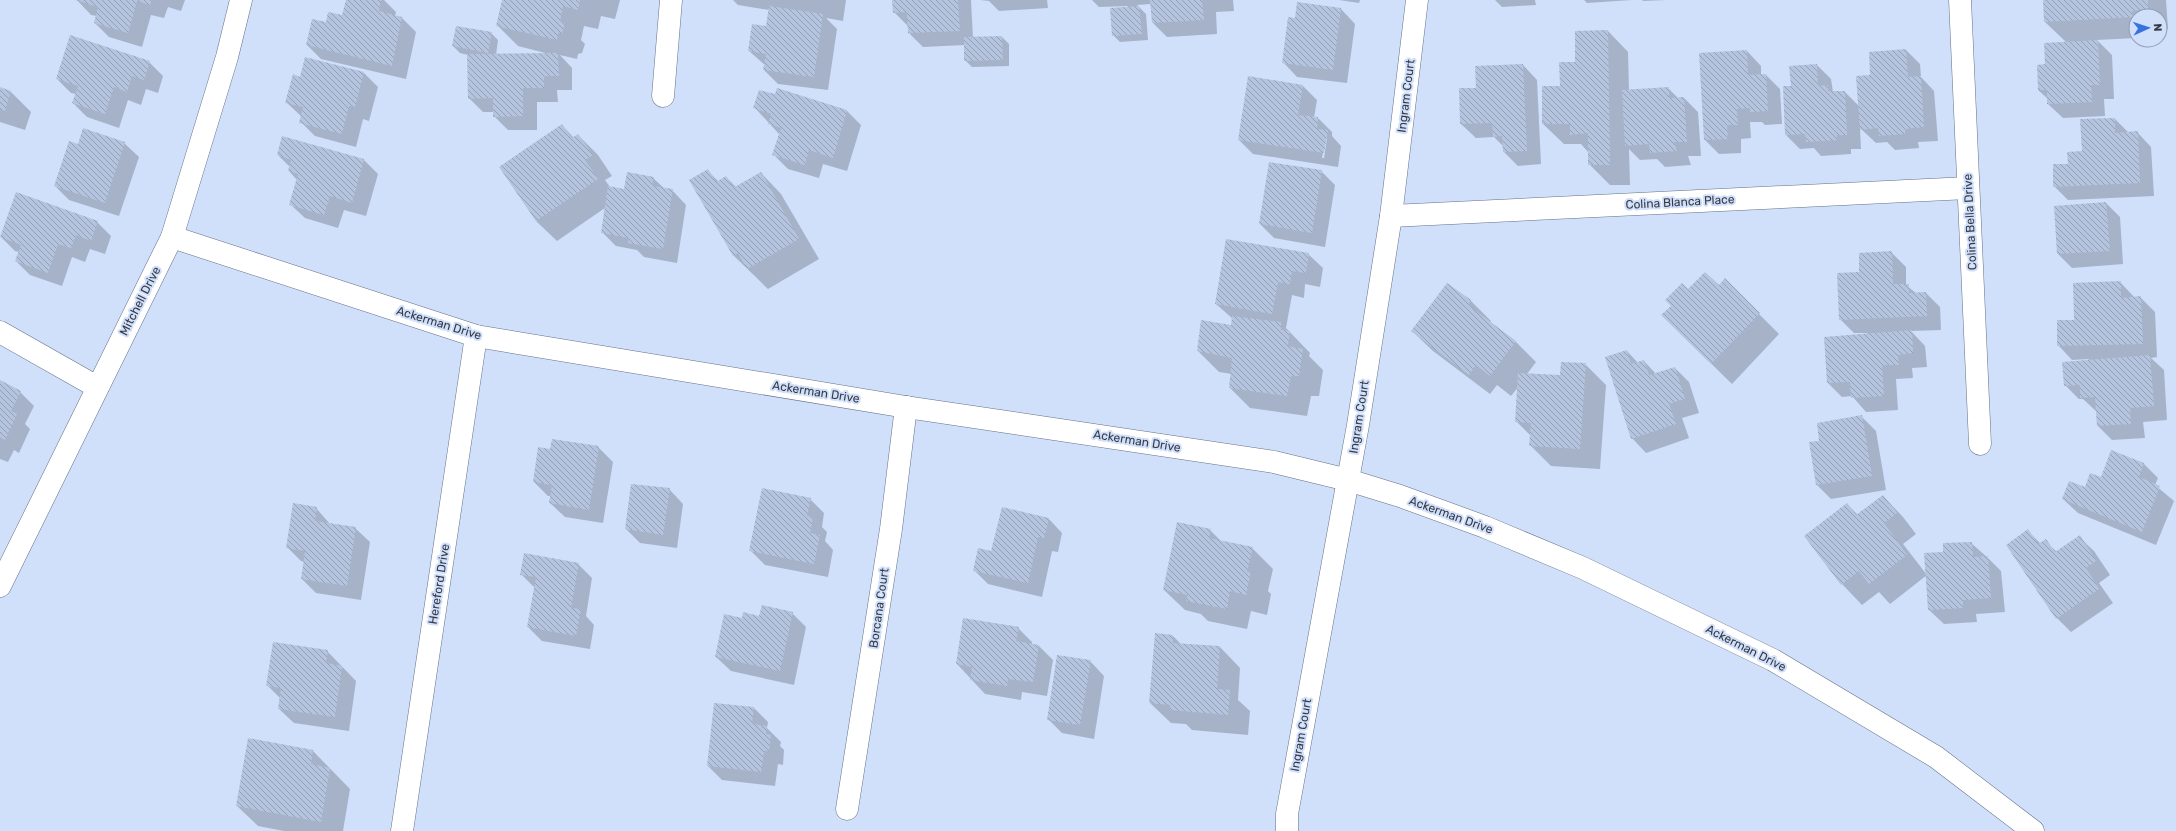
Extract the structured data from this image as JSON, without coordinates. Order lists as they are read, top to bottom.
{
  "streets": {
    "street": [
      "Ingram Court",
      "Colina Blanca Place",
      "Colina Bella Drive",
      "Mitchell Drive",
      "Ackerman Drive",
      "Hereford Drive",
      "Borcana Court"
    ]
  },
  "crossings": [
    ["Ingram Court", "Colina Blanca Place"],
    ["Ingram Court", "Ackerman Drive"],
    ["Colina Blanca Place", "Colina Bella Drive"],
    ["Mitchell Drive", "Ackerman Drive"],
    ["Ackerman Drive", "Hereford Drive"],
    ["Ackerman Drive", "Borcana Court"]
  ],
  "north": "right"
}
